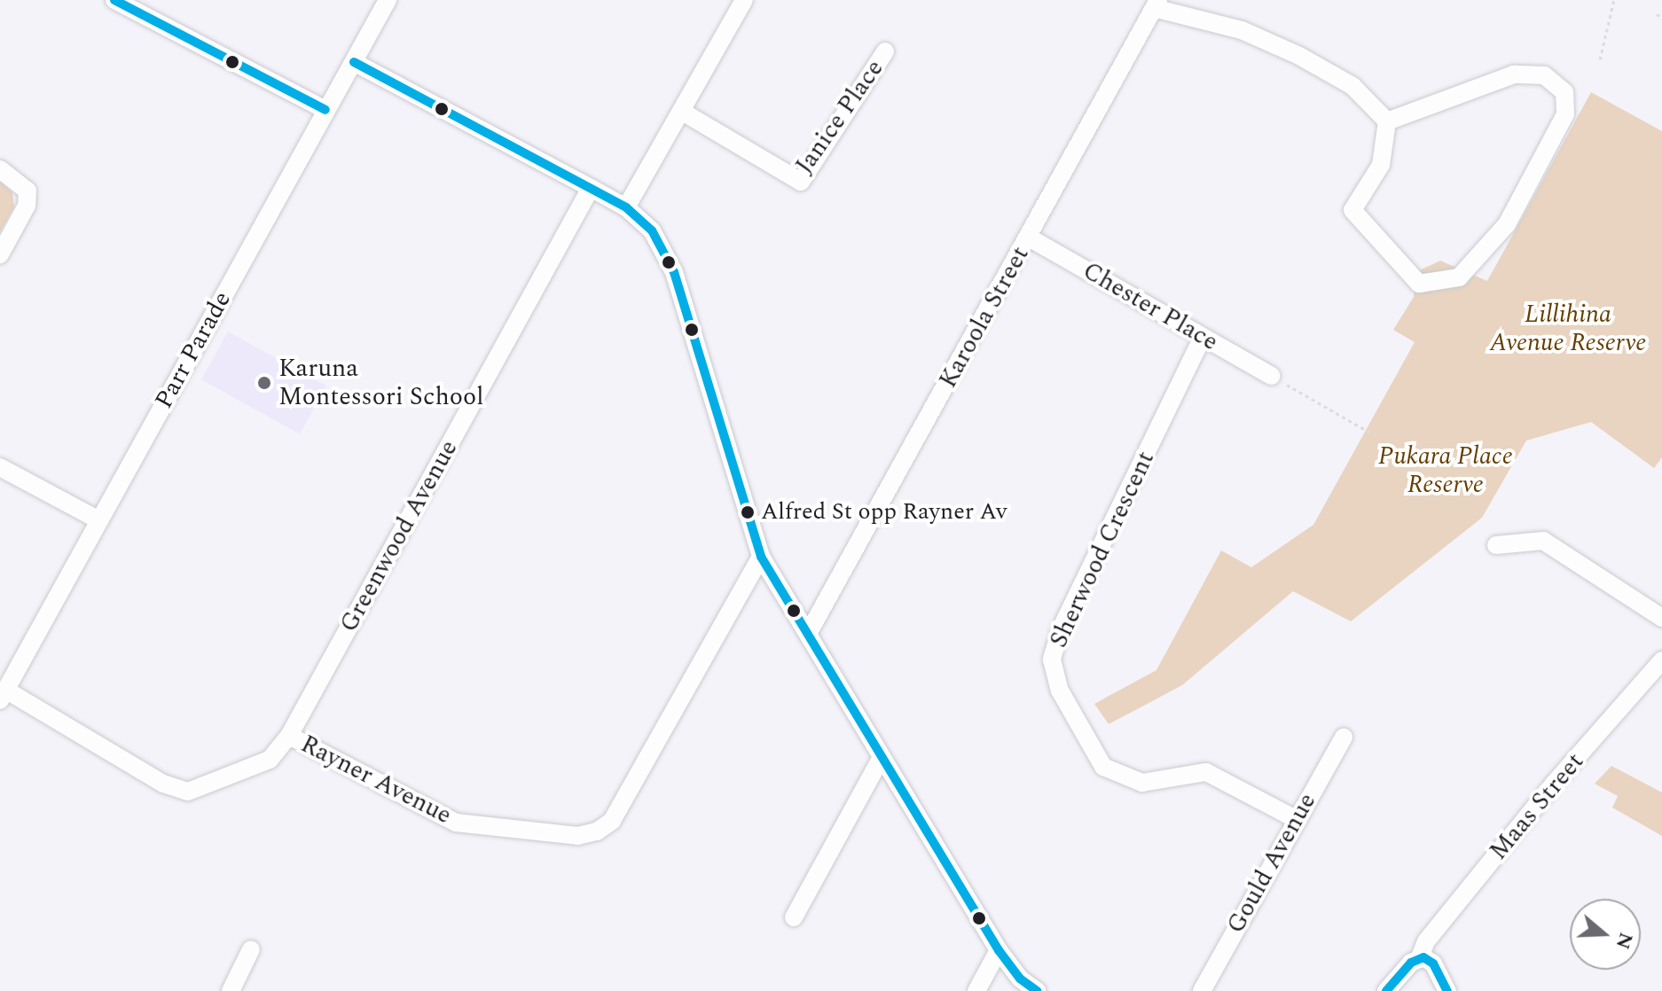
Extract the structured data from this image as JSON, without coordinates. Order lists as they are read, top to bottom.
{
  "streets": {
    "street": [
      "Janice Place",
      "Chester Place",
      "Karoola Street",
      "Parr Parade",
      "Greenwood Avenue",
      "Sherwood Crescent",
      "Rayner Avenue",
      "Maas Street",
      "Gould Avenue"
    ]
  },
  "crossings": [
    ["Chester Place", "Karoola Street"],
    ["Chester Place", "Sherwood Crescent"],
    ["Parr Parade", "Rayner Avenue"],
    ["Greenwood Avenue", "Rayner Avenue"],
    ["Sherwood Crescent", "Gould Avenue"]
  ],
  "parks": ["Lillihina Avenue Reserve", "Pukara Place Reserve"],
  "places": ["Karuna Montessori School", "Alfred St opp Rayner Av"],
  "north": "right"
}
